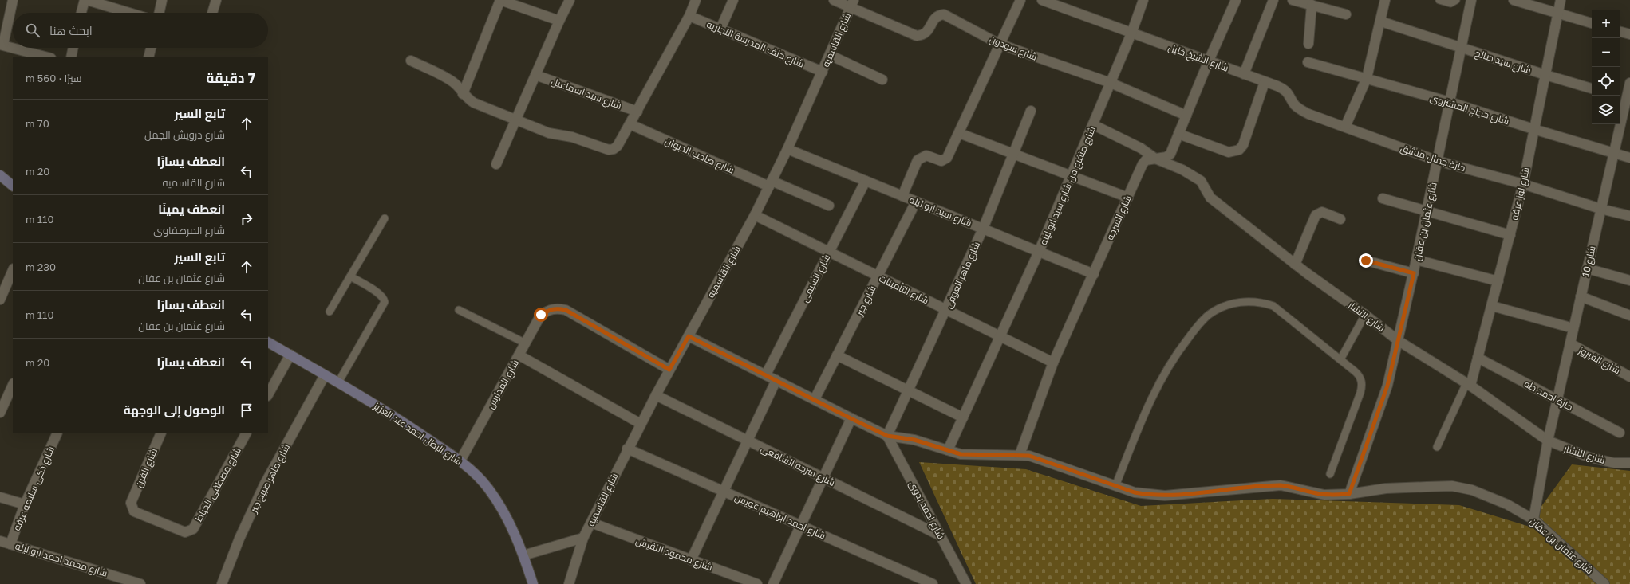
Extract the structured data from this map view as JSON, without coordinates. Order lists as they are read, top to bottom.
{
  "streets": {
    "main road": ["شارع البطل احمد عبد العزيز"],
    "street": [
      "شارع القاسميه",
      "شارع خلف المدرسة التجاريه",
      "شارع سودون",
      "شارع الشيخ خليل",
      "شارع سيد صالح",
      "شارع سيد اسماعيل",
      "شارع حجاج المشتروى",
      "شارع صاحب الديوان",
      "حارة جمال ملشق",
      "شارع متفرع من شارع سيد ابو ليله",
      "شارع لوز عرفه",
      "شارع سيد ابو ليله",
      "شارع السرجه",
      "شارع عثمان بن عفان",
      "شارع 10",
      "شارع ماهر العوفى",
      "شارع الشيمى",
      "شارع التأمينات",
      "شارع جبر",
      "شارع النشار",
      "شارع الفيروز",
      "شارع المدارس",
      "حارة احمد طه",
      "شارع سرجه الشافعى",
      "شارع الفرن",
      "شارع ماهر صبيح جبر",
      "شارع مصطفى الخياط",
      "شارع ذكى سلامه عرفه",
      "شارع احمد بدوى",
      "شارع احمد ابراهيم عويس",
      "شارع محمود النقيش",
      "شارع محمد احمد ابو ليله"
    ]
  },
  "crossings": [
    ["شارع القاسميه", "شارع خلف المدرسة التجاريه"],
    ["شارع القاسميه", "شارع سودون"],
    ["شارع القاسميه", "شارع صاحب الديوان"],
    ["شارع القاسميه", "شارع سيد ابو ليله"],
    ["شارع القاسميه", "شارع عثمان بن عفان"],
    ["شارع القاسميه", "شارع التأمينات"],
    ["شارع القاسميه", "شارع المدارس"],
    ["شارع القاسميه", "شارع البطل احمد عبد العزيز"],
    ["شارع القاسميه", "شارع سرجه الشافعى"],
    ["شارع القاسميه", "شارع احمد ابراهيم عويس"],
    ["شارع القاسميه", "شارع محمود النقيش"],
    ["شارع سودون", "شارع متفرع من شارع سيد ابو ليله"],
    ["شارع سودون", "شارع السرجه"],
    ["شارع الشيخ خليل", "حارة جمال ملشق"],
    ["شارع الشيخ خليل", "شارع متفرع من شارع سيد ابو ليله"],
    ["شارع الشيخ خليل", "شارع السرجه"],
    ["شارع سيد صالح", "شارع لوز عرفه"],
    ["شارع سيد صالح", "شارع عثمان بن عفان"],
    ["شارع حجاج المشتروى", "شارع لوز عرفه"],
    ["شارع حجاج المشتروى", "شارع عثمان بن عفان"],
    ["شارع حجاج المشتروى", "شارع 10"],
    ["حارة جمال ملشق", "شارع لوز عرفه"],
    ["حارة جمال ملشق", "شارع عثمان بن عفان"],
    ["حارة جمال ملشق", "شارع 10"],
    ["شارع متفرع من شارع سيد ابو ليله", "شارع سيد ابو ليله"],
    ["شارع متفرع من شارع سيد ابو ليله", "شارع عثمان بن عفان"],
    ["شارع متفرع من شارع سيد ابو ليله", "شارع التأمينات"],
    ["شارع متفرع من شارع سيد ابو ليله", "شارع النشار"],
    ["شارع لوز عرفه", "شارع النشار"],
    ["شارع لوز عرفه", "حارة احمد طه"],
    ["شارع سيد ابو ليله", "شارع السرجه"],
    ["شارع سيد ابو ليله", "شارع ماهر العوفى"],
    ["شارع سيد ابو ليله", "شارع الشيمى"],
    ["شارع سيد ابو ليله", "شارع جبر"],
    ["شارع السرجه", "شارع عثمان بن عفان"],
    ["شارع السرجه", "شارع التأمينات"],
    ["شارع السرجه", "شارع النشار"],
    ["شارع عثمان بن عفان", "شارع 10"],
    ["شارع عثمان بن عفان", "شارع ماهر العوفى"],
    ["شارع عثمان بن عفان", "شارع الشيمى"],
    ["شارع عثمان بن عفان", "شارع جبر"],
    ["شارع عثمان بن عفان", "شارع النشار"],
    ["شارع عثمان بن عفان", "شارع احمد بدوى"],
    ["شارع 10", "شارع النشار"],
    ["شارع 10", "شارع الفيروز"],
    ["شارع 10", "حارة احمد طه"],
    ["شارع ماهر العوفى", "شارع التأمينات"],
    ["شارع ماهر العوفى", "شارع احمد بدوى"],
    ["شارع الشيمى", "شارع التأمينات"],
    ["شارع التأمينات", "شارع جبر"],
    ["شارع المدارس", "شارع البطل احمد عبد العزيز"],
    ["شارع البطل احمد عبد العزيز", "شارع ماهر صبيح جبر"],
    ["شارع سرجه الشافعى", "شارع احمد بدوى"],
    ["شارع الفرن", "شارع مصطفى الخياط"],
    ["شارع ذكى سلامه عرفه", "شارع محمد احمد ابو ليله"]
  ],
  "page": {
    "map_buttons": ["+", "−"],
    "search": "ابحث هنا",
    "heading": ["7 دقيقة", "سيرًا · 560 m"],
    "list": [
      ["تابع السير", "شارع درويش الجمل", "70 m"],
      ["انعطف يسارًا", "شارع القاسميه", "20 m"],
      ["انعطف يمينًا", "شارع المرصفاوى", "110 m"],
      ["تابع السير", "شارع عثمان بن عفان", "230 m"],
      ["انعطف يسارًا", "شارع عثمان بن عفان", "110 m"],
      ["انعطف يسارًا", "20 m"],
      "الوصول إلى الوجهة"
    ]
  }
}
